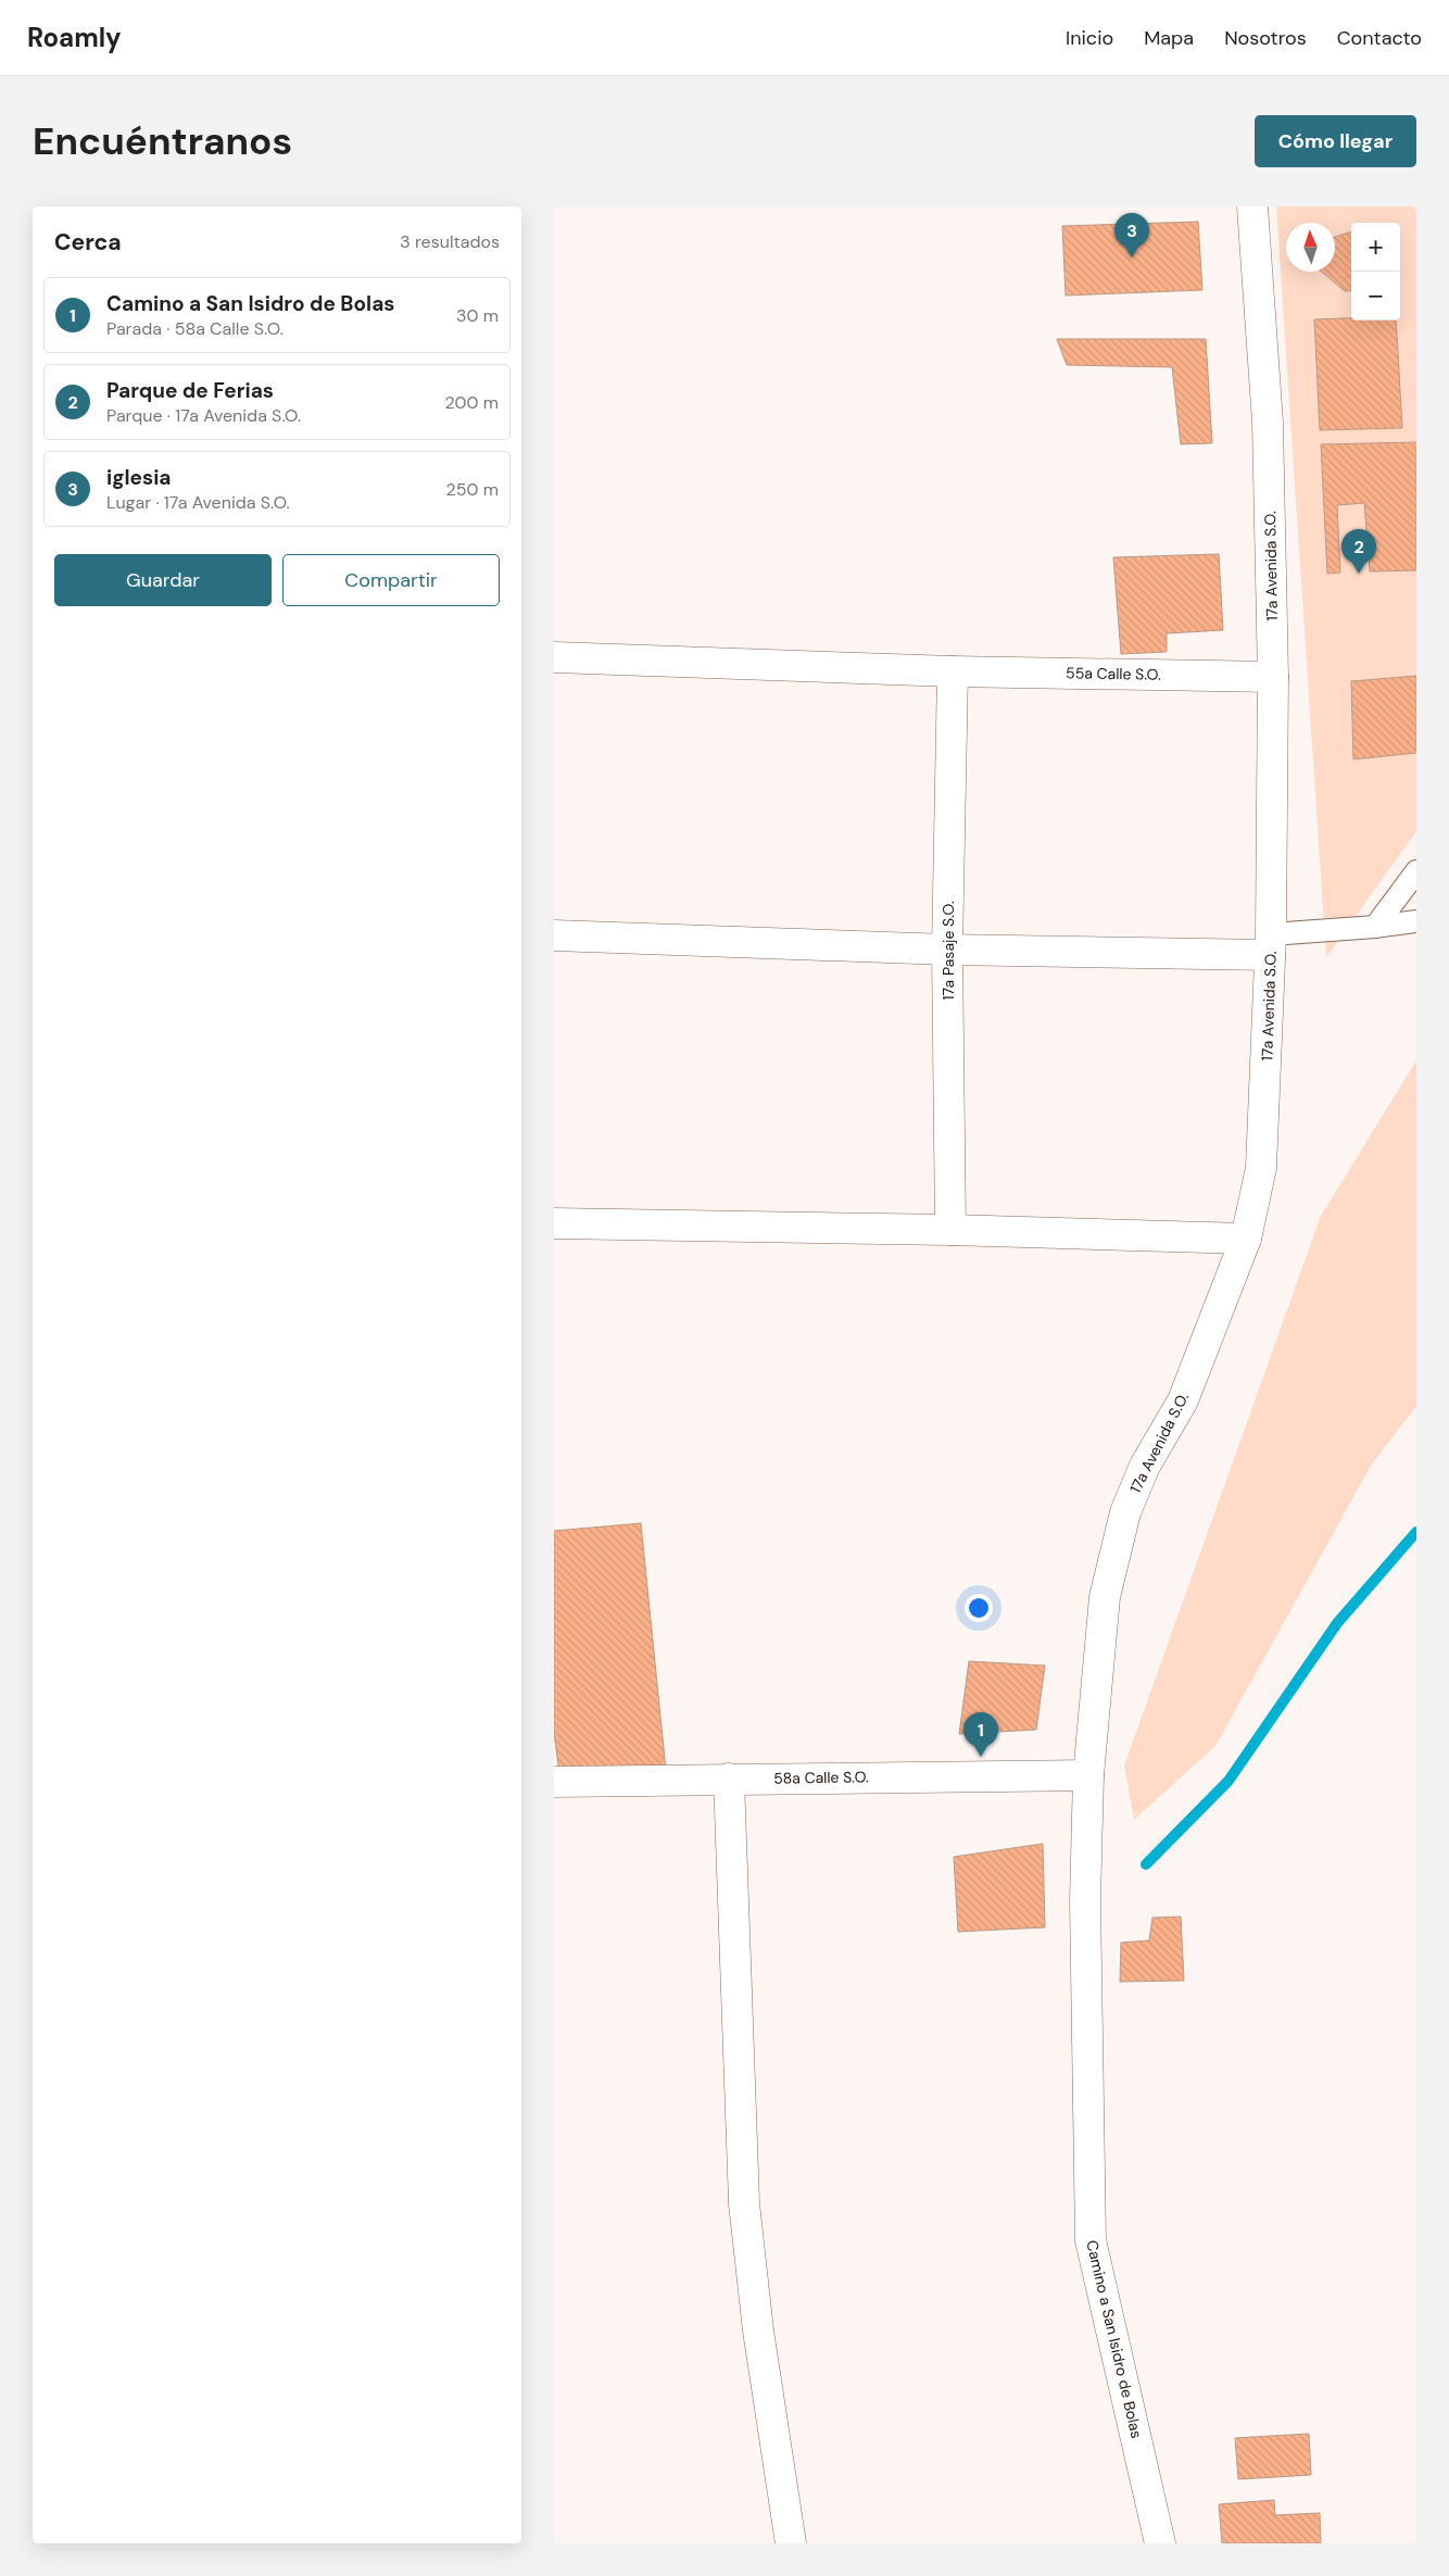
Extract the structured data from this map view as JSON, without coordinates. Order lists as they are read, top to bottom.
{
  "streets": {
    "street": [
      "17a Avenida S.O.",
      "55a Calle S.O.",
      "17a Pasaje S.O.",
      "58a Calle S.O.",
      "Camino a San Isidro de Bolas"
    ]
  },
  "crossings": [
    ["17a Avenida S.O.", "55a Calle S.O."],
    ["17a Avenida S.O.", "58a Calle S.O."],
    ["17a Avenida S.O.", "Camino a San Isidro de Bolas"],
    ["55a Calle S.O.", "17a Pasaje S.O."],
    ["58a Calle S.O.", "Camino a San Isidro de Bolas"]
  ],
  "north": "top",
  "page": {
    "header": "Roamly",
    "nav": [
      "Inicio",
      "Mapa",
      "Nosotros",
      "Contacto"
    ],
    "buttons": [
      "Cómo llegar",
      ["Guardar", "Compartir"]
    ],
    "title": "Encuéntranos",
    "heading": ["Cerca", "3 resultados"],
    "pins": ["3", "2", "1"],
    "map_buttons": ["+", "−"],
    "list": [
      {
        "mark": "1",
        "name": "Camino a San Isidro de Bolas",
        "note": "Parada · 58a Calle S.O.",
        "value": "30 m"
      },
      {
        "mark": "2",
        "name": "Parque de Ferias",
        "note": "Parque · 17a Avenida S.O.",
        "value": "200 m"
      },
      {
        "mark": "3",
        "name": "iglesia",
        "note": "Lugar · 17a Avenida S.O.",
        "value": "250 m"
      }
    ]
  }
}
